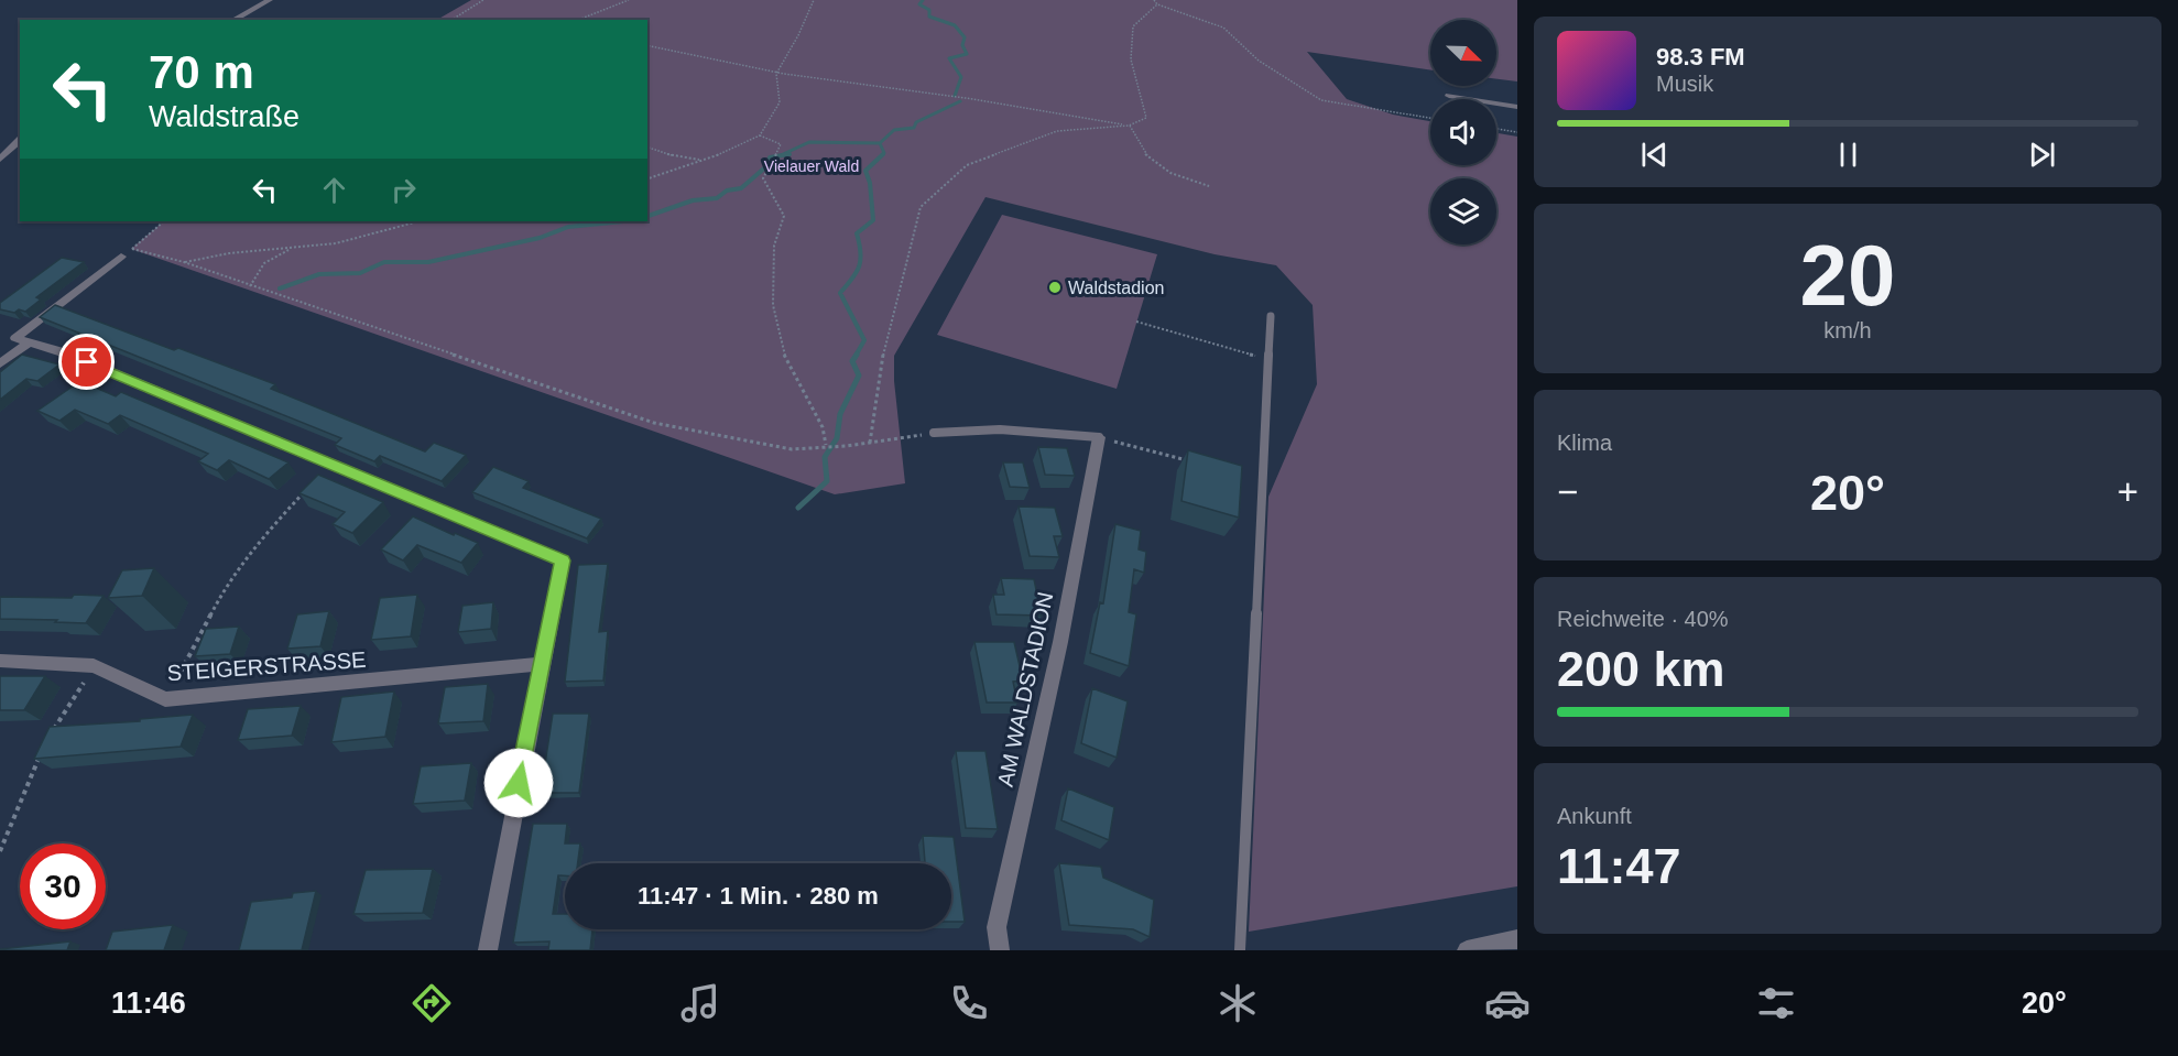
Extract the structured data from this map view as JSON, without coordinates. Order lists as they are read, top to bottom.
{
  "streets": {
    "street": ["STEIGERSTRASSE", "AM WALDSTADION"]
  },
  "parks": ["Vielauer Wald"],
  "places": ["Waldstadion"],
  "north": "bottom right",
  "page": {
    "turn": ["70 m", "Waldstraße"],
    "song": ["98.3 FM", "Musik"],
    "tile": [
      ["20", "km/h"],
      "Klima",
      ["Reichweite · 40%", "200 km"],
      ["Ankunft", "11:47"]
    ],
    "heat": ["−", "20°", "+"],
    "limit": "30",
    "trip": "11:47 · 1 Min. · 280 m",
    "tabs": ["11:46", "20°"]
  }
}
